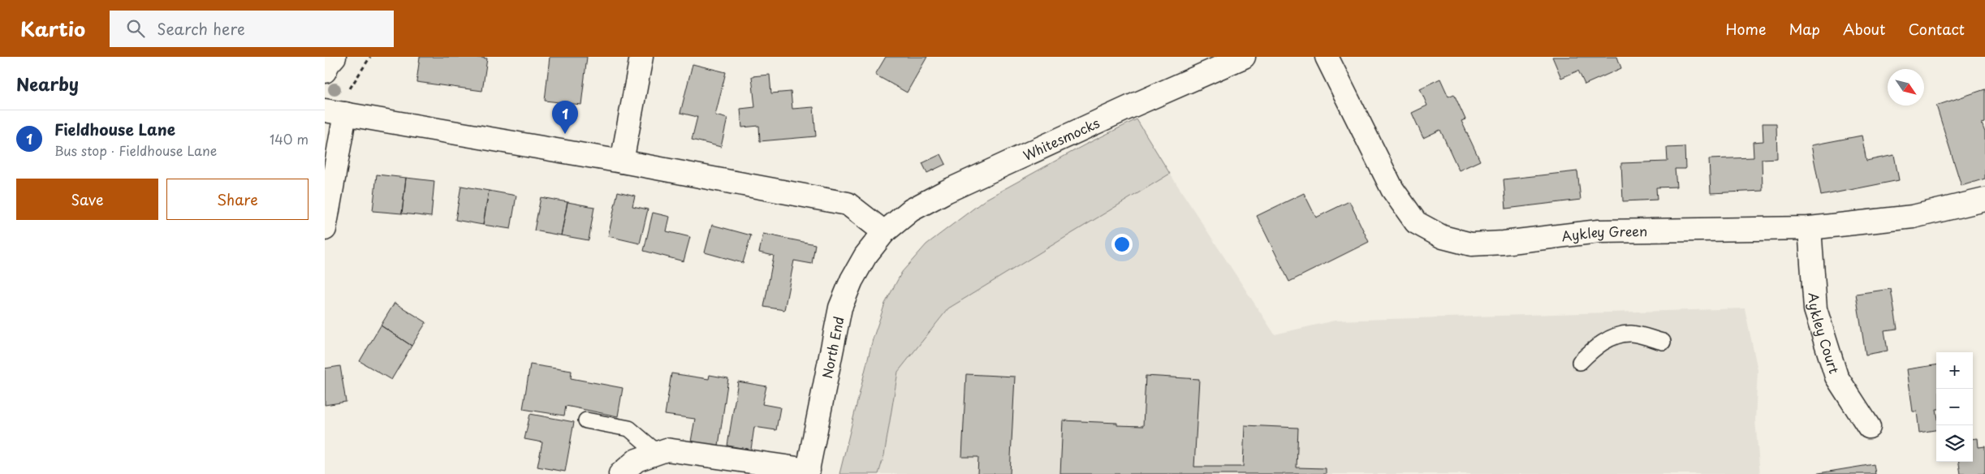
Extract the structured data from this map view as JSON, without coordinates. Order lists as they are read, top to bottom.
{
  "streets": {
    "street": [
      "Whitesmocks",
      "Aykley Green",
      "Aykley Court",
      "North End"
    ]
  },
  "crossings": [
    ["Whitesmocks", "North End"],
    ["Aykley Green", "Aykley Court"]
  ],
  "north": "bottom right",
  "page": {
    "header": "Kartio",
    "search": "Search here",
    "nav": [
      "Home",
      "Map",
      "About",
      "Contact"
    ],
    "heading": "Nearby",
    "pins": "1",
    "list": [
      {
        "mark": "1",
        "name": "Fieldhouse Lane",
        "note": "Bus stop · Fieldhouse Lane",
        "value": "140 m"
      }
    ],
    "buttons": ["Save", "Share"],
    "map_buttons": ["+", "−"]
  }
}
